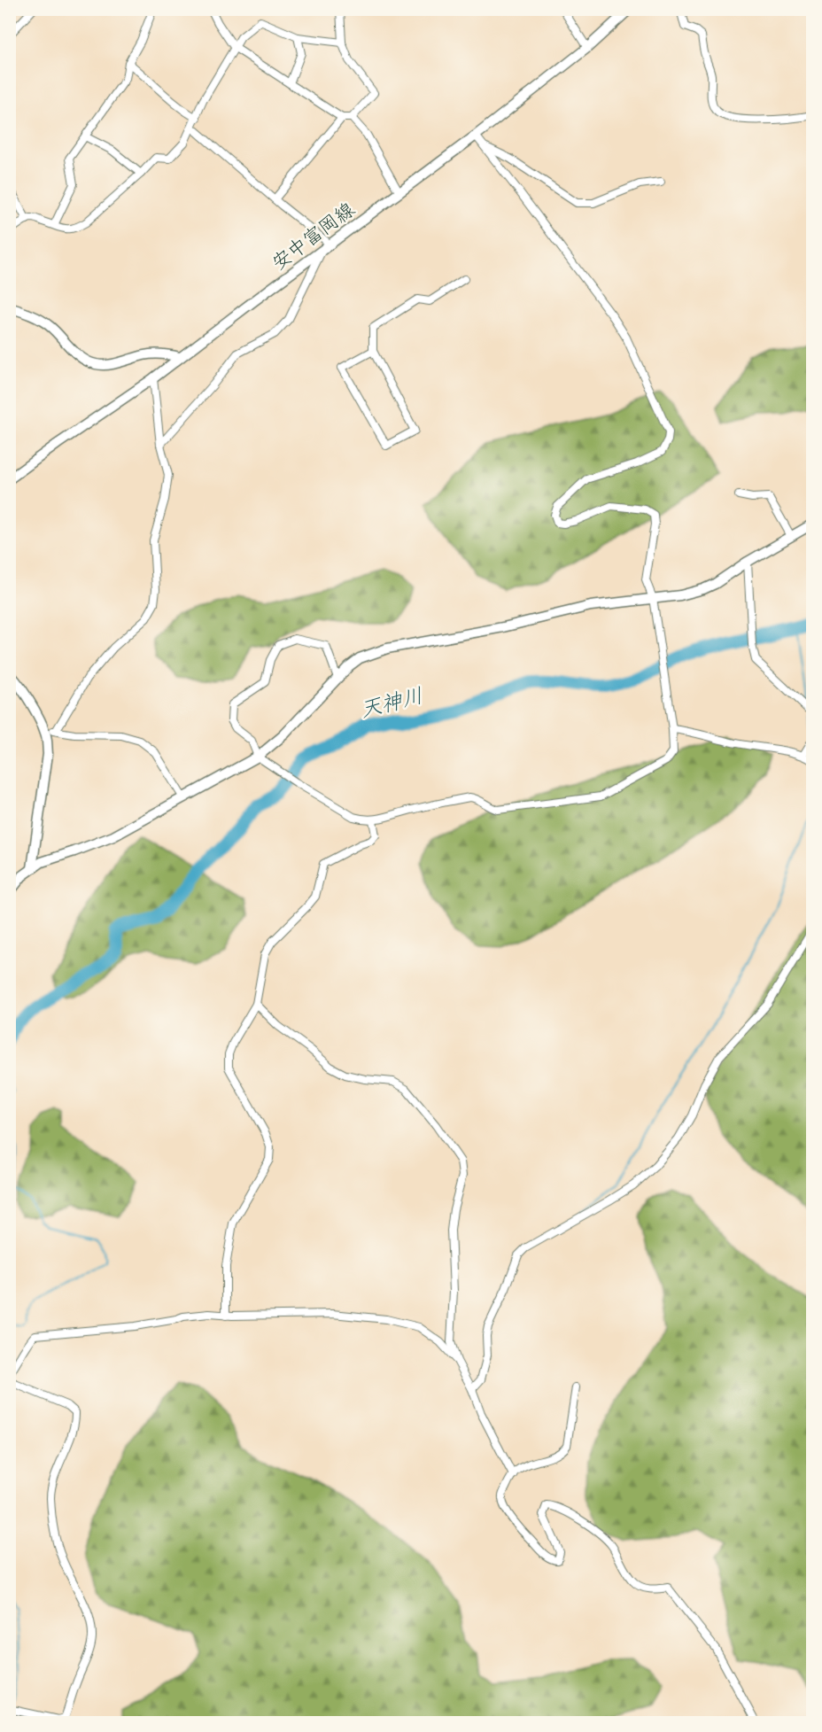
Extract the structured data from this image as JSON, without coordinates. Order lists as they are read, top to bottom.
{
  "streets": {
    "street": ["安中富岡線"]
  },
  "water": ["天神川"]
}
